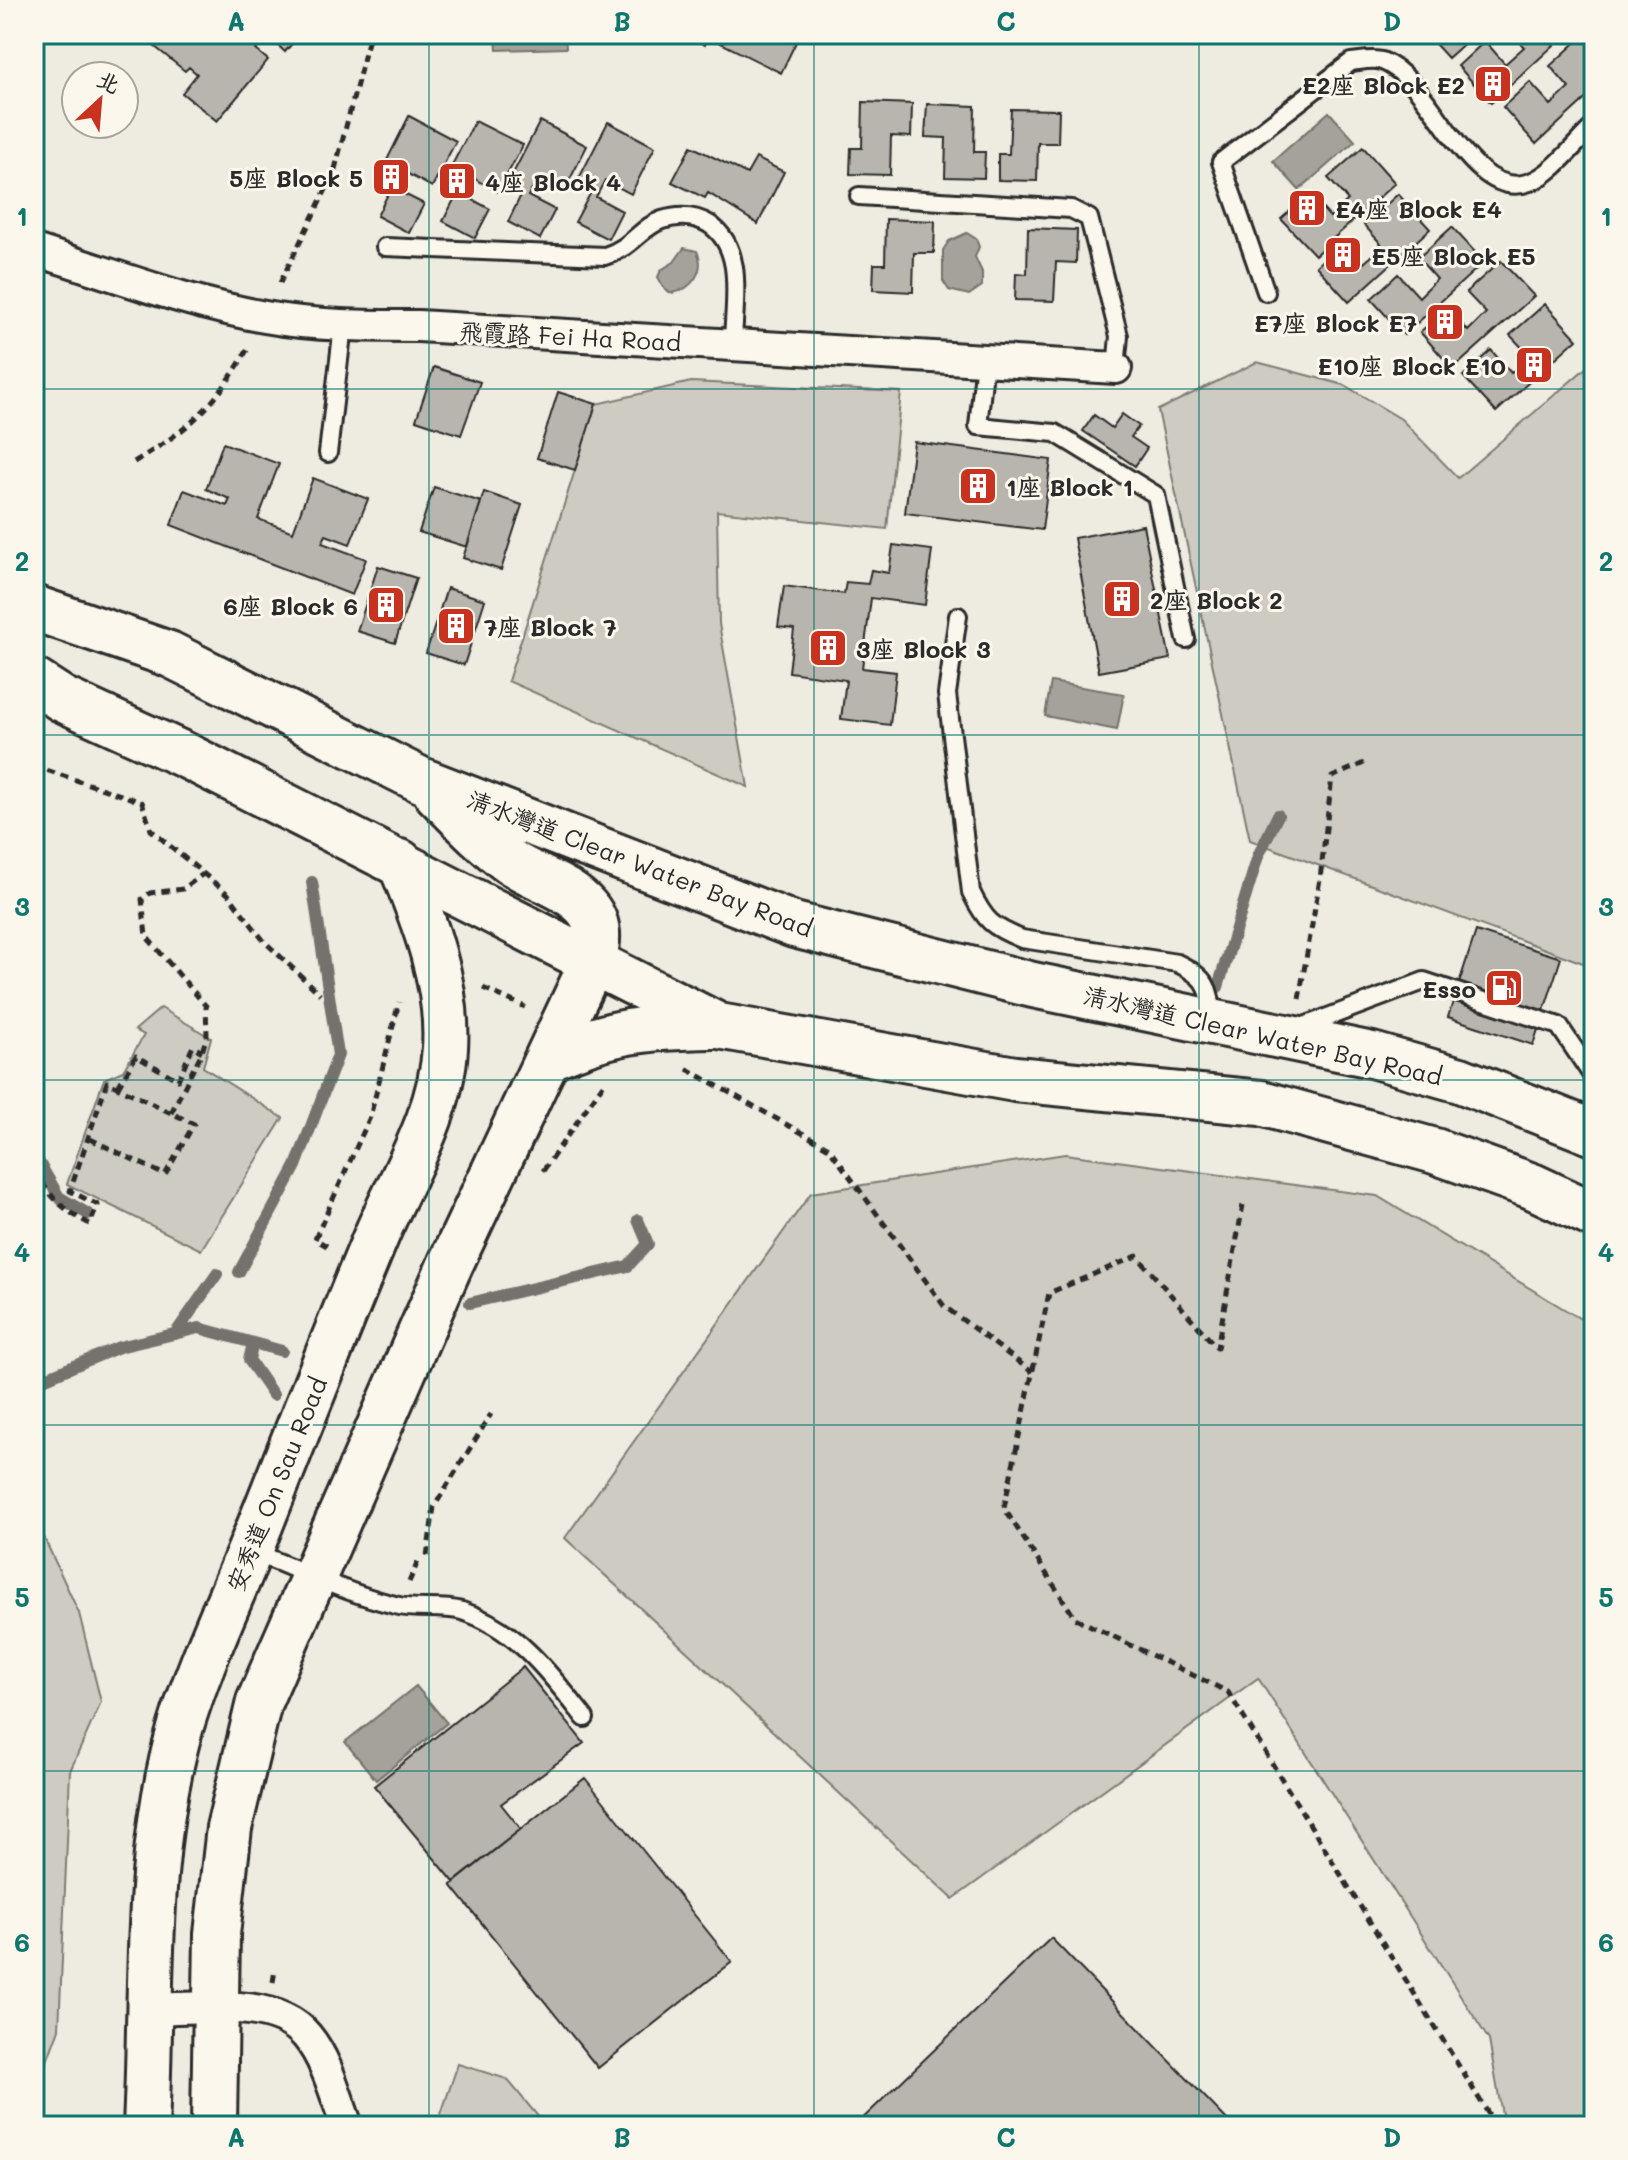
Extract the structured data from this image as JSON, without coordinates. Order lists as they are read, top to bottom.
{
  "streets": {
    "main road": ["清水灣道 Clear Water Bay Road", "安秀道 On Sau Road"],
    "street": ["飛霞路 Fei Ha Road"]
  },
  "places": {
    "building": [
      "E2座 Block E2",
      "5座 Block 5",
      "4座 Block 4",
      "E4座 Block E4",
      "E5座 Block E5",
      "E7座 Block E7",
      "E10座 Block E10",
      "1座 Block 1",
      "2座 Block 2",
      "6座 Block 6",
      "7座 Block 7",
      "3座 Block 3"
    ],
    "fuel station": ["Esso"]
  },
  "north": "top right",
  "grid": {
    "columns": [
      "A",
      "B",
      "C",
      "D"
    ],
    "rows": [
      "1",
      "2",
      "3",
      "4",
      "5",
      "6"
    ]
  }
}
